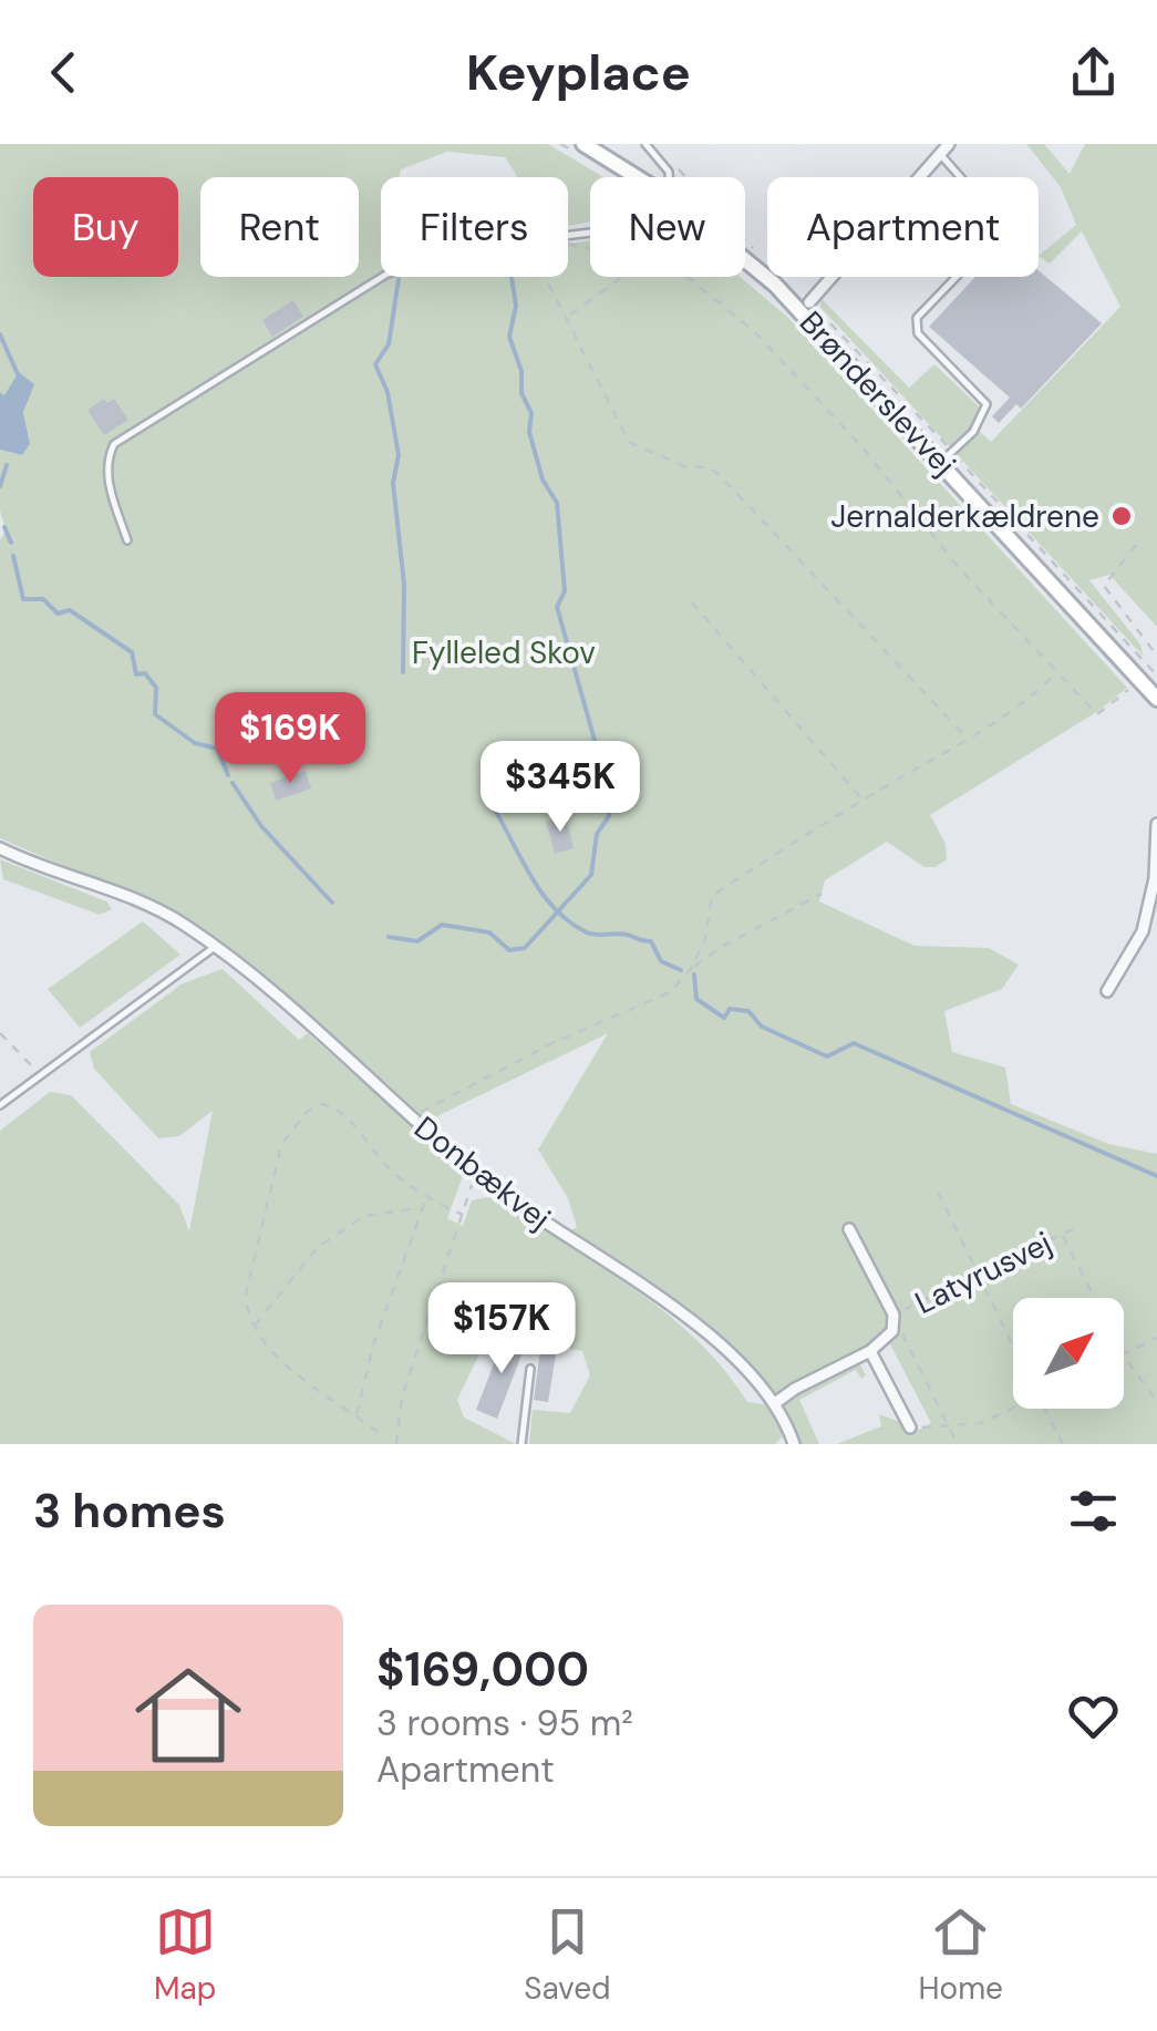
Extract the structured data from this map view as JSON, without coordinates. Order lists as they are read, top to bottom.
{
  "streets": {
    "main road": ["Brønderslevvej"],
    "street": ["Donbækvej"],
    "path": ["Latyrusvej"]
  },
  "parks": ["Fylleled Skov"],
  "places": ["Jernalderkældrene"],
  "north": "top right",
  "page": {
    "header": "Keyplace",
    "chip": [
      "Buy",
      "Rent",
      "Filters",
      "New",
      "Apartment"
    ],
    "price": ["$169K", "$345K", "$157K"],
    "heading": "3 homes",
    "list": [
      {
        "name": "$169,000",
        "note": "3 rooms · 95 m² · Apartment"
      }
    ],
    "tabs": ["Map", "Saved", "Home"]
  }
}
